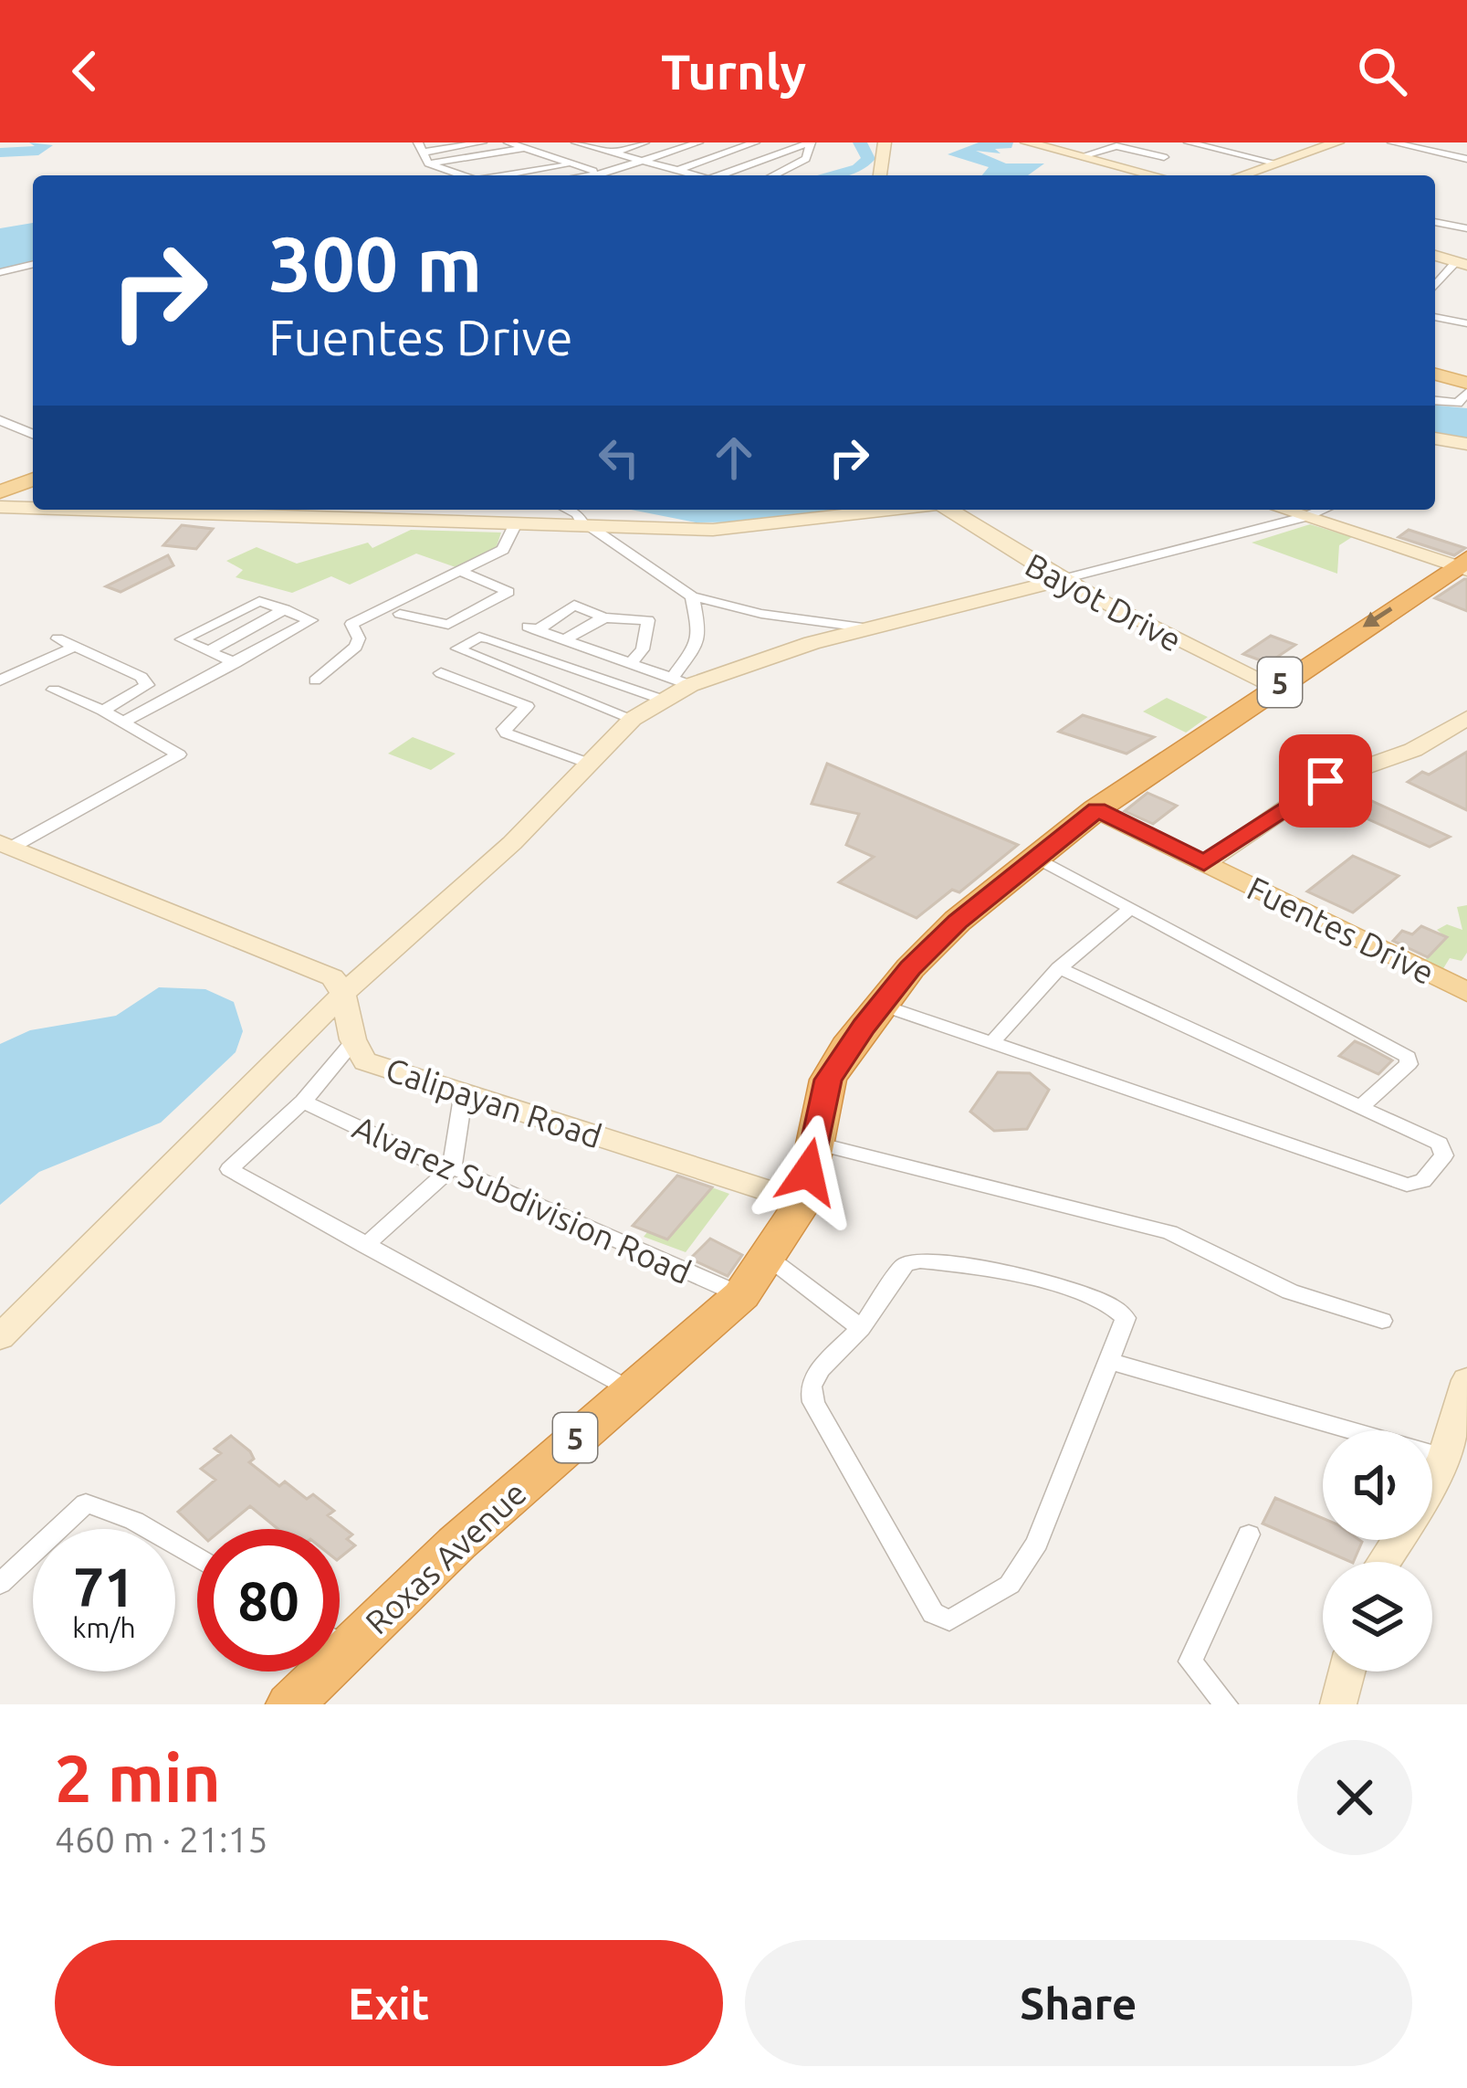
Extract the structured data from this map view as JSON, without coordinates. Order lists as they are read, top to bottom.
{
  "streets": {
    "highway": ["5", "Roxas Avenue"],
    "main road": ["Fuentes Drive"],
    "street": ["Bayot Drive", "Calipayan Road", "Alvarez Subdivision Road"]
  },
  "crossings": [
    ["Bayot Drive", "Roxas Avenue"],
    ["Fuentes Drive", "Roxas Avenue"],
    ["Calipayan Road", "Roxas Avenue"],
    ["Alvarez Subdivision Road", "Roxas Avenue"]
  ],
  "page": {
    "header": "Turnly",
    "turn": ["300 m", "Fuentes Drive"],
    "speed": "71 km/h",
    "limit": "80",
    "heading": ["2 min", "460 m · 21:15"],
    "buttons": ["Exit", "Share"]
  }
}
